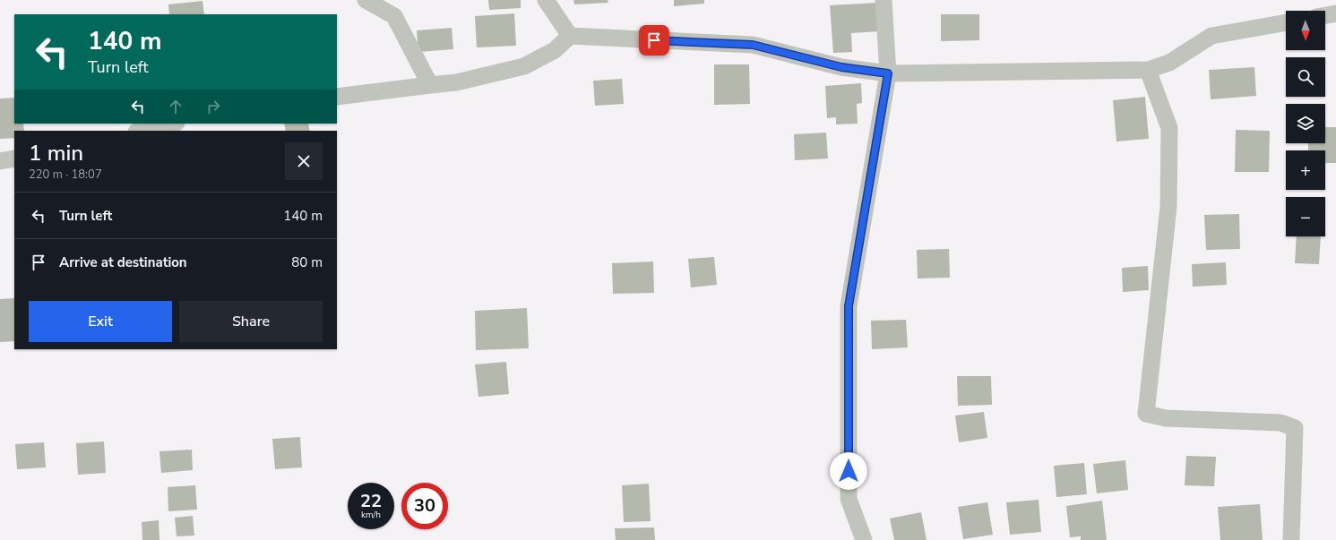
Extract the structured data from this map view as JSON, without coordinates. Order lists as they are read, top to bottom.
{
  "north": "bottom",
  "page": {
    "map_buttons": ["+", "−"],
    "turn": ["140 m", "Turn left"],
    "heading": ["1 min", "220 m · 18:07"],
    "list": [
      {
        "name": "Turn left",
        "value": "140 m"
      },
      {
        "name": "Arrive at destination",
        "value": "80 m"
      }
    ],
    "buttons": ["Exit", "Share"],
    "speed": "22 km/h",
    "limit": "30"
  }
}
